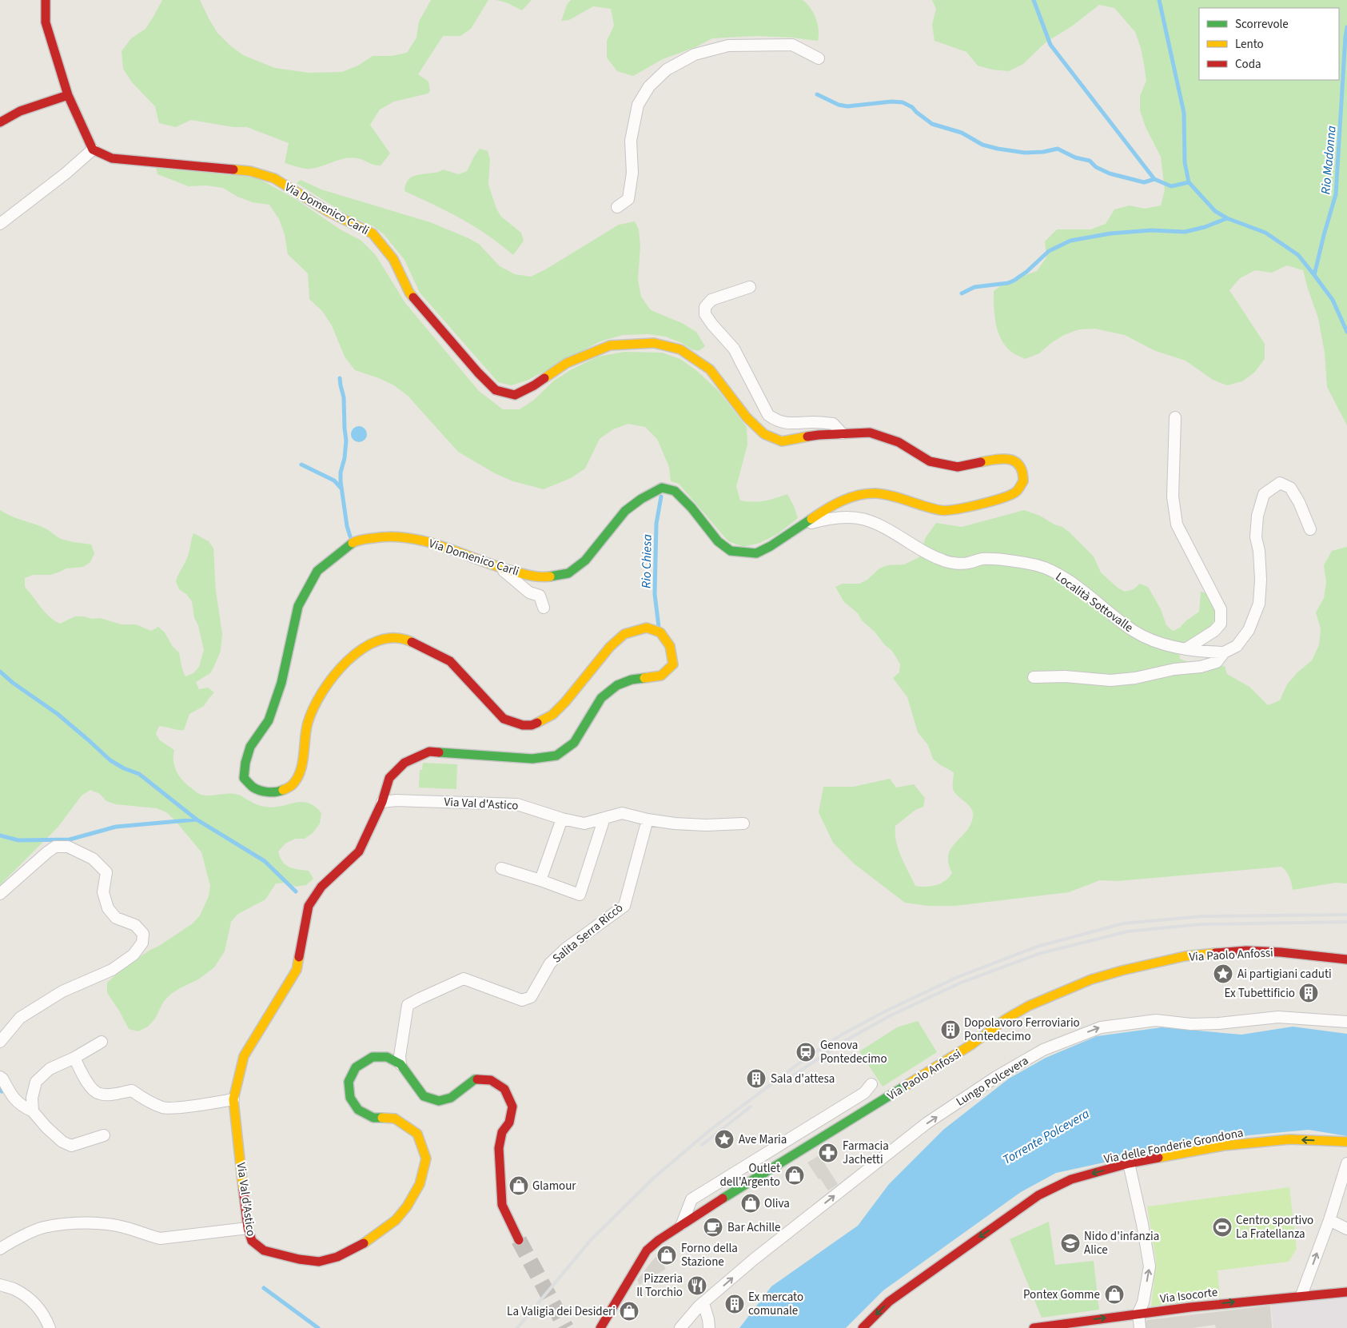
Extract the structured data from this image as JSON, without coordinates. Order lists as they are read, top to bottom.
{
  "streets": {
    "street": [
      "Via Domenico Carli",
      "Località Sottovalle",
      "Via Val d'Astico",
      "Salita Serra Riccò",
      "Via Paolo Anfossi",
      "Lungo Polcevera",
      "Via delle Fonderie Grondona",
      "Via Isocorte"
    ]
  },
  "crossings": [
    ["Via Domenico Carli", "Località Sottovalle"],
    ["Via Domenico Carli", "Via Val d'Astico"],
    ["Via Val d'Astico", "Salita Serra Riccò"]
  ],
  "one_way": ["Lungo Polcevera", "Via delle Fonderie Grondona", "Via Isocorte"],
  "water": ["Rio Madonna", "Rio Chiesa", "Torrente Polcevera"],
  "places": {
    "place": ["Ai partigiani caduti", "Ave Maria"],
    "building": [
      "Ex Tubettificio",
      "Dopolavoro Ferroviario Pontedecimo",
      "Sala d'attesa",
      "Ex mercato comunale"
    ],
    "station": ["Genova Pontedecimo"],
    "pharmacy": ["Farmacia Jachetti"],
    "shop": [
      "Outlet dell'Argento",
      "Glamour",
      "Oliva",
      "Forno della Stazione",
      "Pontex Gomme",
      "La Valigia dei Desideri"
    ],
    "cafe": ["Bar Achille"],
    "sports": ["Centro sportivo La Fratellanza"],
    "school or university": ["Nido d'infanzia Alice"],
    "restaurant": ["Pizzeria Il Torchio"]
  },
  "legend": ["Scorrevole", "Lento", "Coda"]
}
